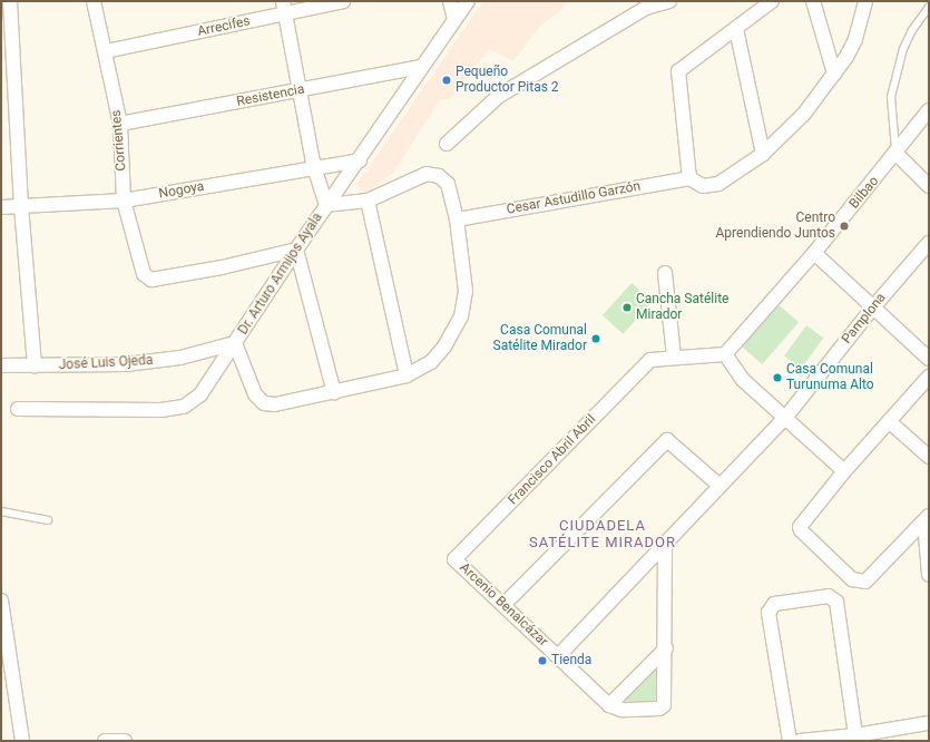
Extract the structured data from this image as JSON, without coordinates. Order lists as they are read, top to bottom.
{
  "streets": {
    "street": [
      "Arrecifes",
      "Resistencia",
      "Corrientes",
      "Nogoya",
      "Bilbao",
      "Cesar Astudillo Garzón",
      "Dr. Arturo Armijos Ayala",
      "Pamplona",
      "José Luis Ojeda",
      "Francisco Abril Abril",
      "Arcenio Benalcázar"
    ]
  },
  "crossings": [
    ["Arrecifes", "Corrientes"],
    ["Resistencia", "Corrientes"],
    ["Resistencia", "Dr. Arturo Armijos Ayala"],
    ["Corrientes", "Nogoya"],
    ["Corrientes", "Dr. Arturo Armijos Ayala"],
    ["Nogoya", "Dr. Arturo Armijos Ayala"],
    ["Dr. Arturo Armijos Ayala", "José Luis Ojeda"],
    ["Pamplona", "Arcenio Benalcázar"],
    ["Francisco Abril Abril", "Arcenio Benalcázar"]
  ],
  "districts": ["CIUDADELA SATÉLITE MIRADOR"],
  "places": [
    "Pequeño Productor Pitas 2",
    "Centro Aprendiendo Juntos",
    "Cancha Satélite Mirador",
    "Casa Comunal Satélite Mirador",
    "Casa Comunal Turunuma Alto",
    "Tienda"
  ]
}
